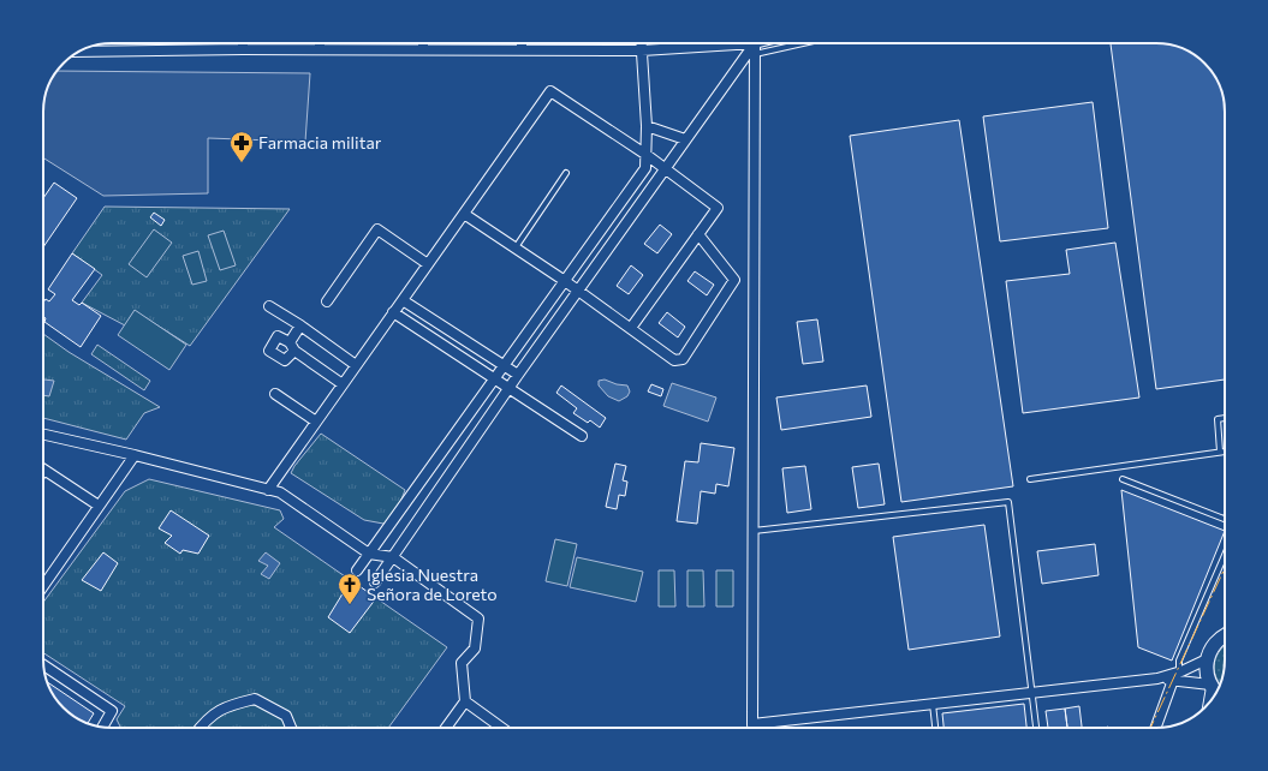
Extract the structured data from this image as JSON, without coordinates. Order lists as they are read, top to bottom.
{
  "places": {
    "pharmacy": ["Farmacia militar"],
    "church": ["Iglesia Nuestra Señora de Loreto"]
  }
}
